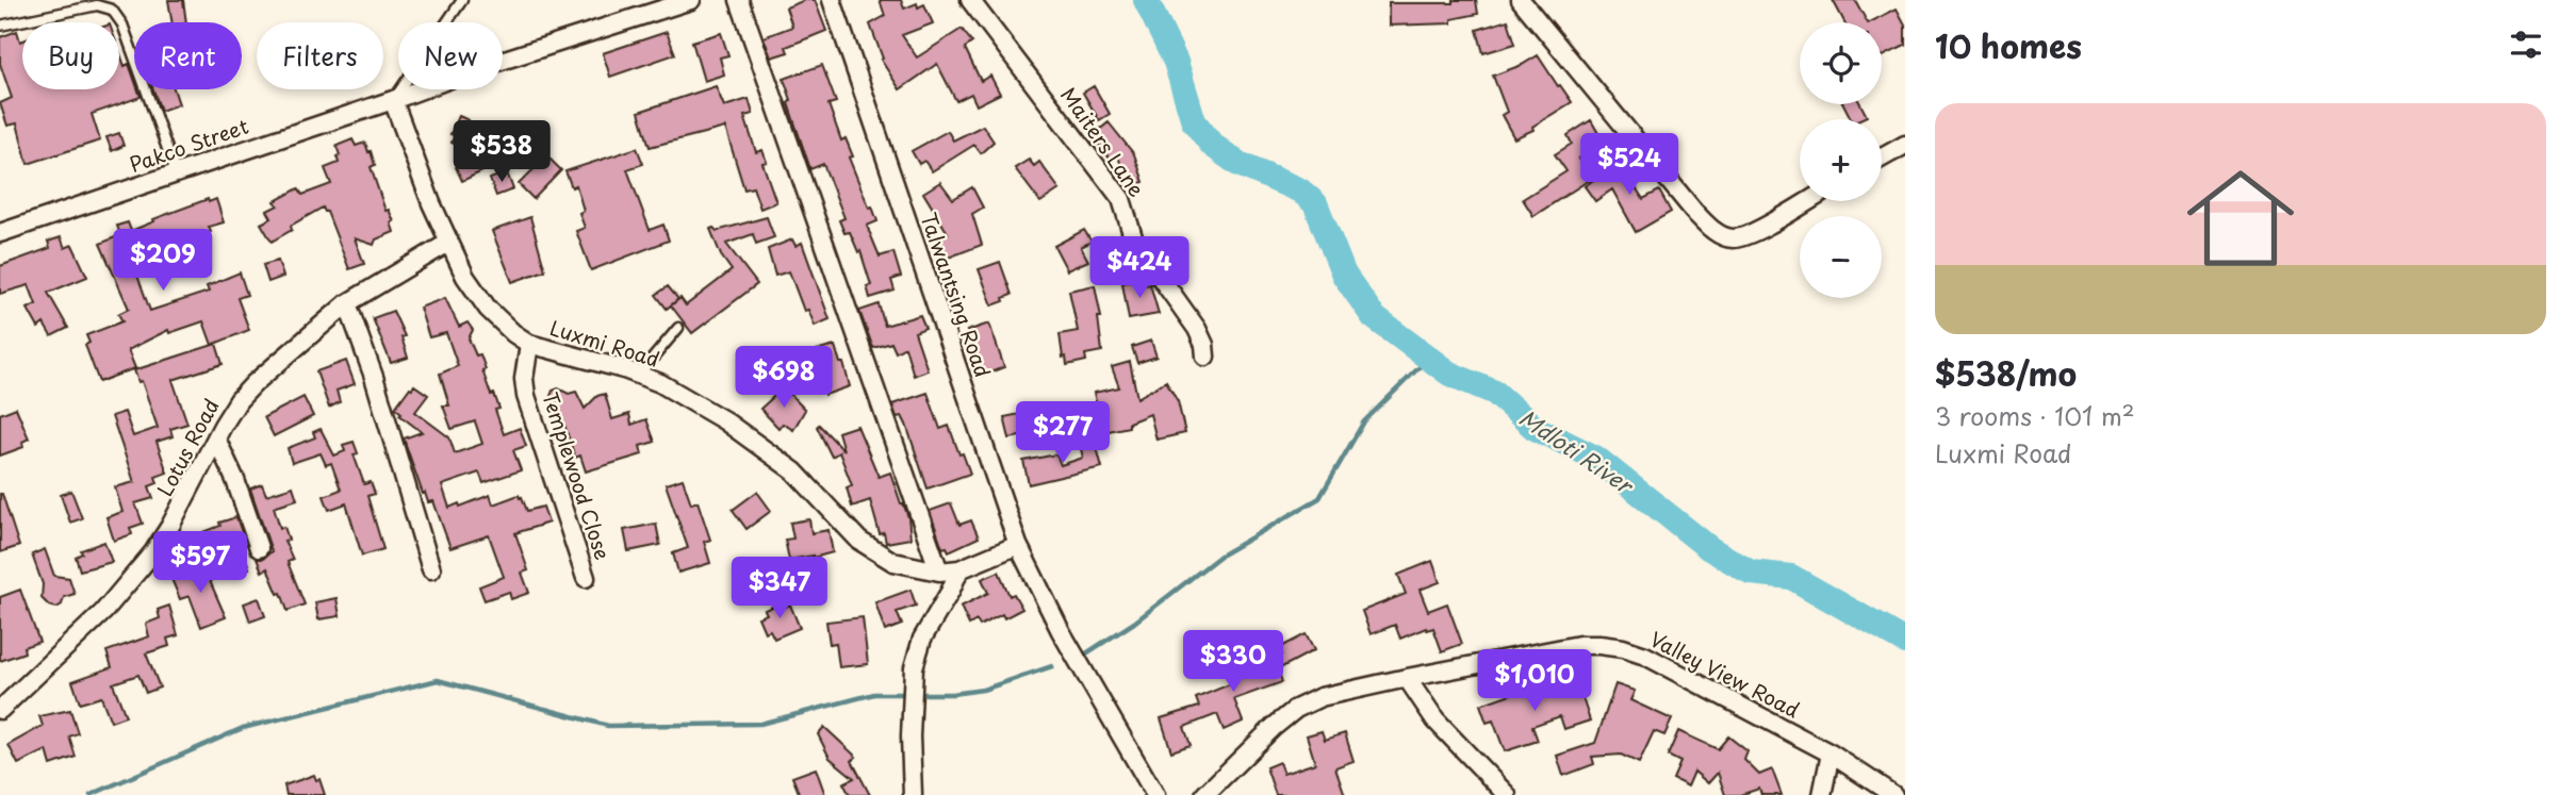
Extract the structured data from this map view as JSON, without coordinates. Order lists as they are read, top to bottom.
{
  "streets": {
    "street": [
      "Maiters Lane",
      "Pakco Street",
      "Talwantsing Road",
      "Luxmi Road",
      "Lotus Road",
      "Templewood Close",
      "Valley View Road"
    ]
  },
  "crossings": [
    ["Pakco Street", "Luxmi Road"],
    ["Talwantsing Road", "Luxmi Road"],
    ["Luxmi Road", "Lotus Road"],
    ["Luxmi Road", "Templewood Close"]
  ],
  "water": ["Mdloti River"],
  "page": {
    "heading": "10 homes",
    "map_buttons": ["+", "−"],
    "chip": [
      "Buy",
      "Rent",
      "Filters",
      "New"
    ],
    "list": [
      {
        "name": "$538/mo",
        "note": "3 rooms · 101 m² · Luxmi Road"
      }
    ],
    "price": [
      "$538",
      "$524",
      "$209",
      "$424",
      "$698",
      "$277",
      "$597",
      "$347",
      "$330",
      "$1,010"
    ]
  }
}
